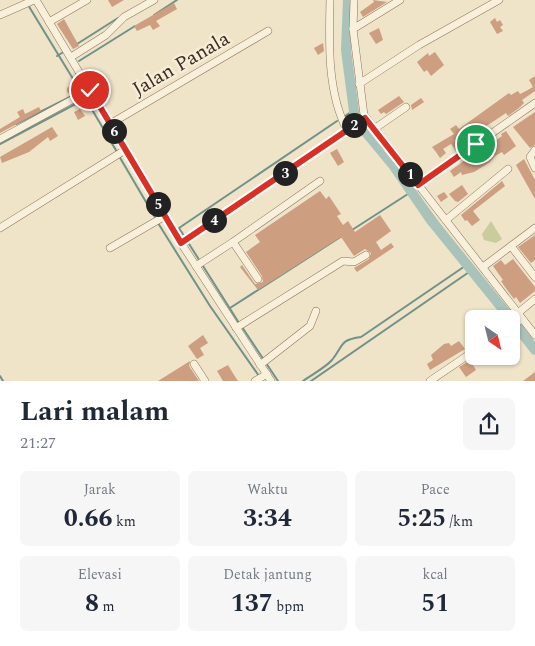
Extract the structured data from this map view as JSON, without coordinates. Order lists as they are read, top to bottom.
{
  "streets": {
    "street": ["Jalan Panala"]
  },
  "north": "bottom right",
  "page": {
    "pins": [
      "2",
      "6",
      "3",
      "1",
      "5",
      "4"
    ],
    "heading": ["Lari malam", "21:27"],
    "stats": [
      ["Jarak", "0.66 km"],
      ["Waktu", "3:34"],
      ["Pace", "5:25 /km"],
      ["Elevasi", "8 m"],
      ["Detak jantung", "137 bpm"],
      ["kcal", "51"]
    ]
  }
}
